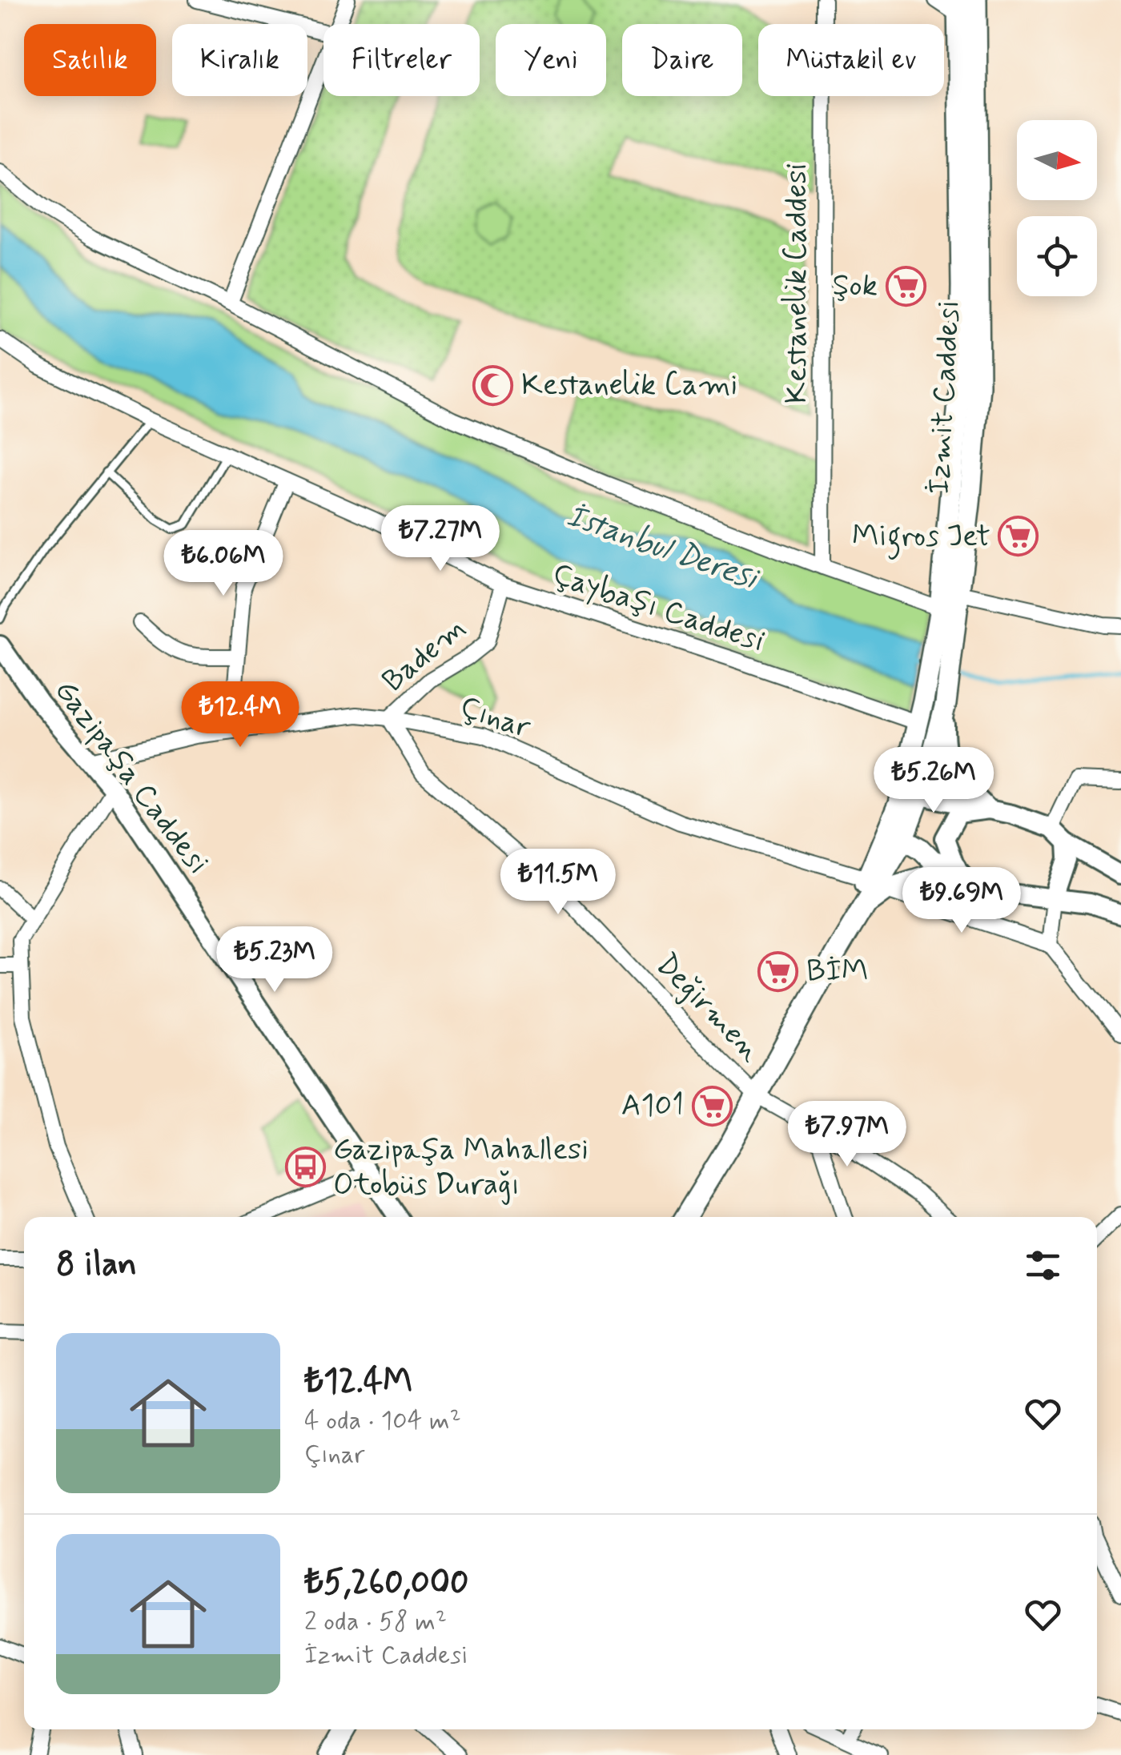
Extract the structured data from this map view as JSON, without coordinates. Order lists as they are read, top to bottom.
{
  "streets": {
    "main road": ["İzmit Caddesi"],
    "street": [
      "Kestanelik Caddesi",
      "Çaybaşı Caddesi",
      "Badem",
      "Çınar",
      "Gazipaşa Caddesi",
      "Değirmen"
    ]
  },
  "crossings": [
    ["İzmit Caddesi", "Çaybaşı Caddesi"],
    ["İzmit Caddesi", "Çınar"],
    ["Çaybaşı Caddesi", "Badem"],
    ["Badem", "Çınar"],
    ["Badem", "Değirmen"],
    ["Çınar", "Gazipaşa Caddesi"],
    ["Çınar", "Değirmen"]
  ],
  "water": ["İstanbul Deresi"],
  "places": {
    "supermarket": [
      "Şok",
      "Migros Jet",
      "BİM",
      "A101"
    ],
    "mosque": ["Kestanelik Cami"],
    "bus stop": ["Gazipaşa Mahallesi Otobüs Durağı"]
  },
  "north": "right",
  "page": {
    "chip": [
      "Satılık",
      "Kiralık",
      "Filtreler",
      "Yeni",
      "Daire",
      "Müstakil ev"
    ],
    "price": [
      "₺7.27M",
      "₺6.06M",
      "₺12.4M",
      "₺5.26M",
      "₺11.5M",
      "₺9.69M",
      "₺5.23M",
      "₺7.97M"
    ],
    "heading": "8 ilan",
    "list": [
      {
        "name": "₺12.4M",
        "note": "4 oda · 104 m² · Çınar"
      },
      {
        "name": "₺5,260,000",
        "note": "2 oda · 58 m² · İzmit Caddesi"
      }
    ]
  }
}
